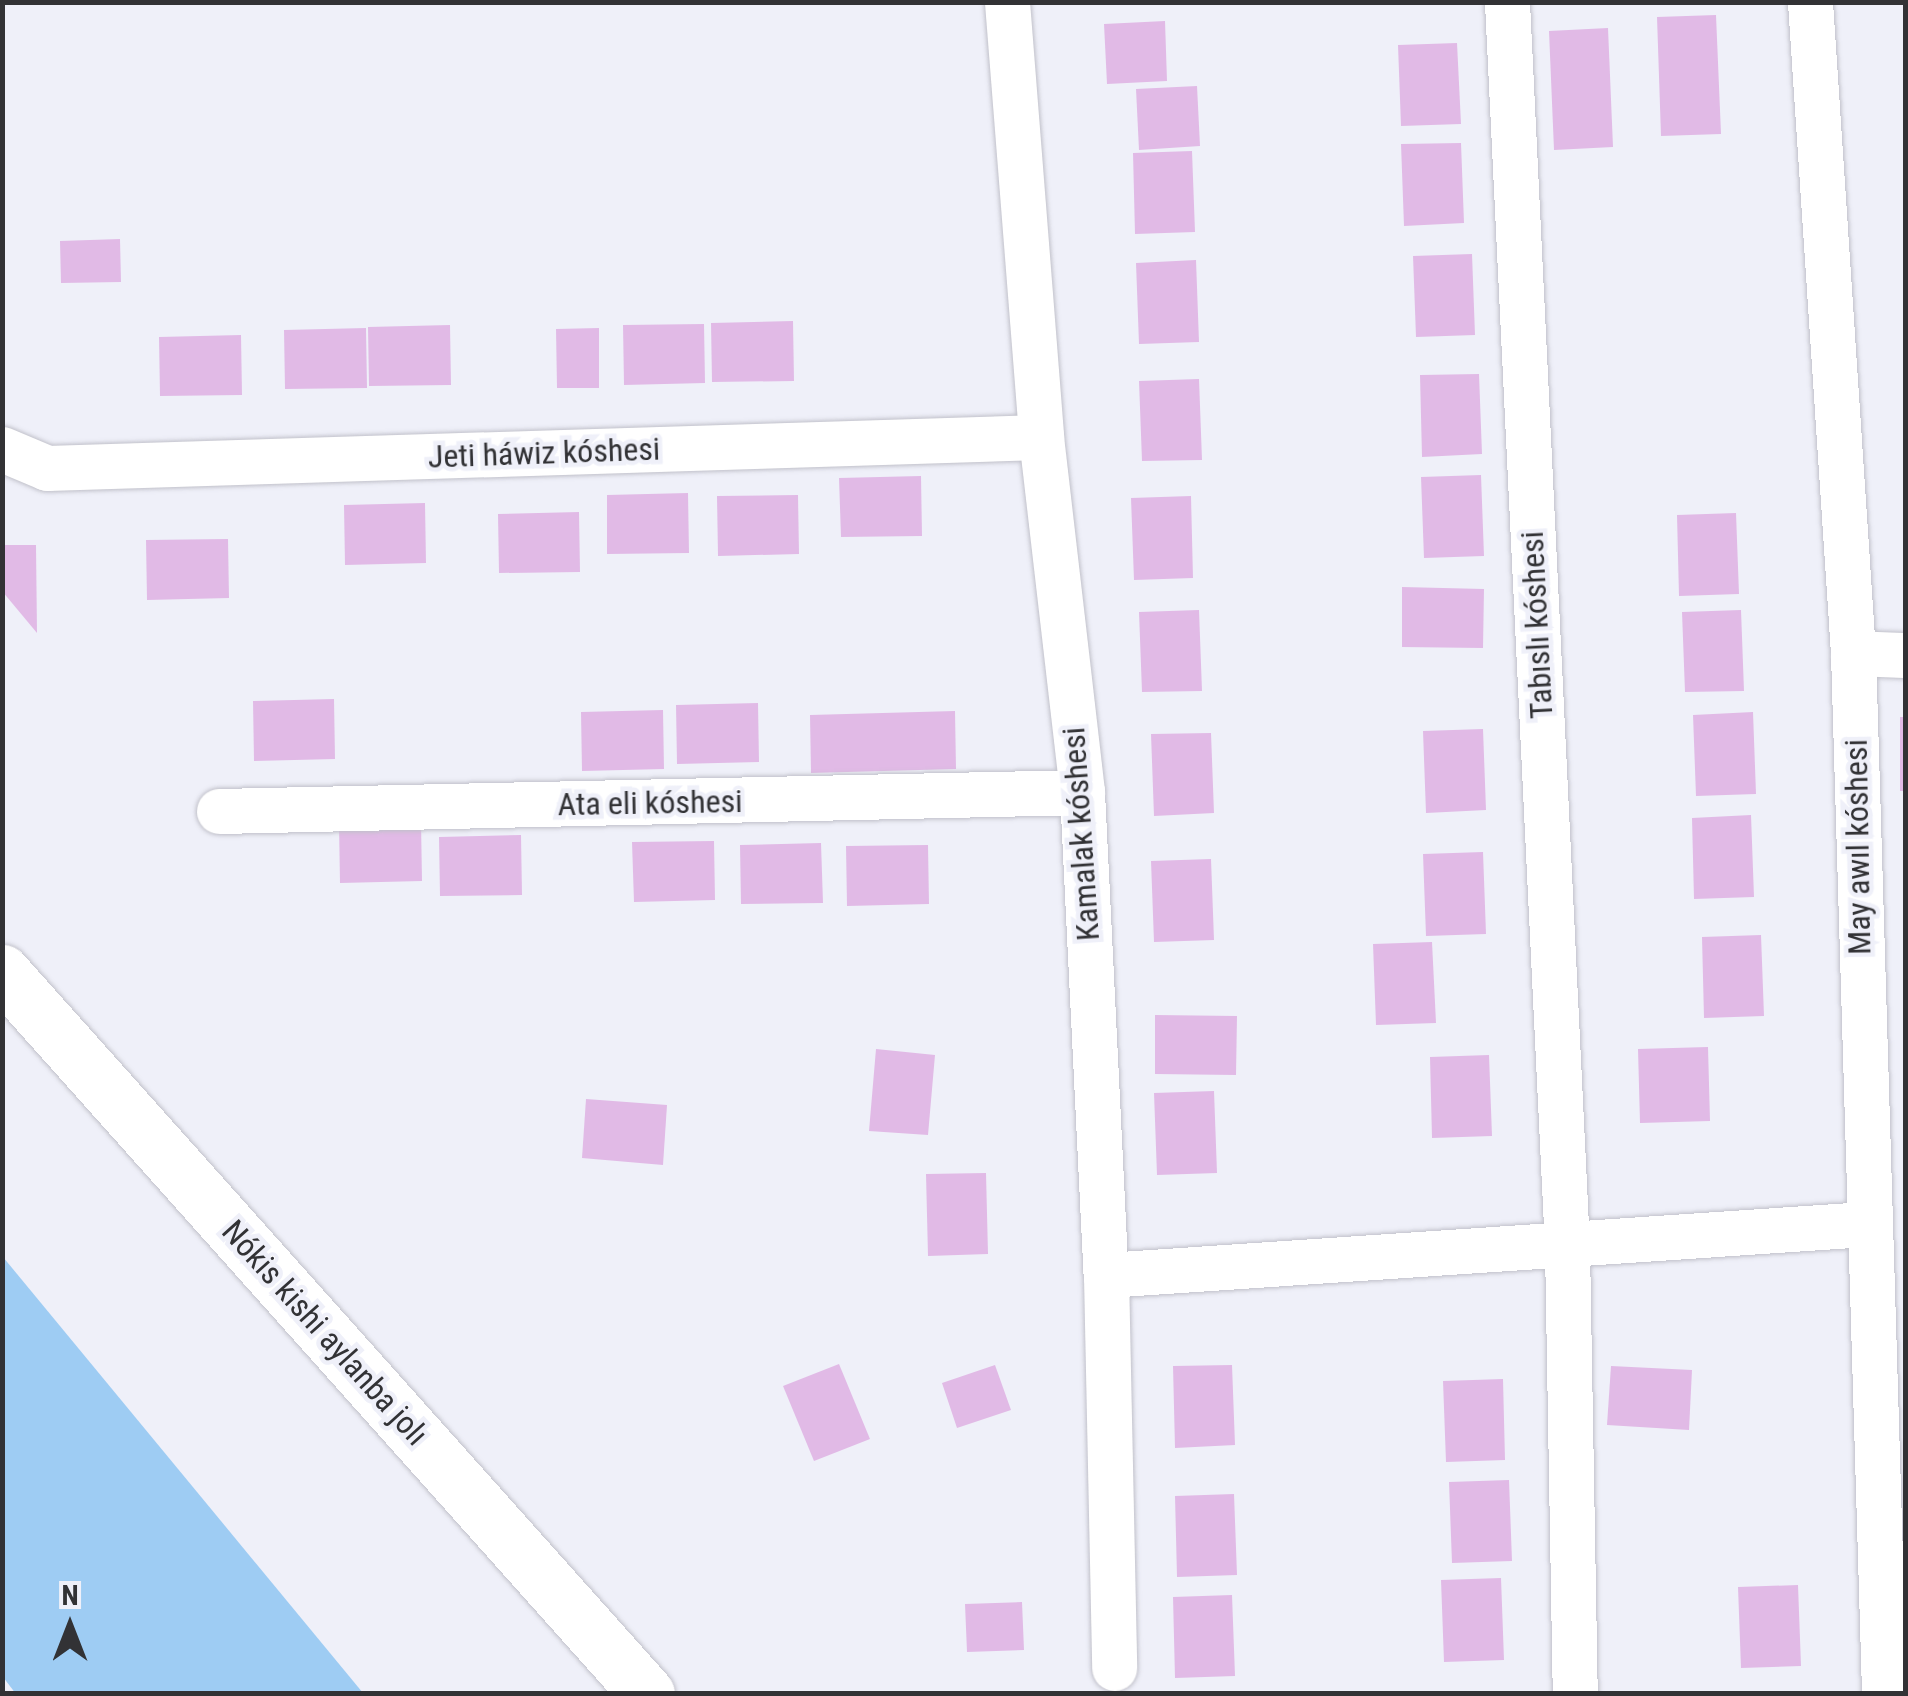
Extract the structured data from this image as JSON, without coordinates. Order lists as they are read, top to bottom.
{
  "streets": {
    "main road": ["Nókis kishi aylanba jolı"],
    "street": [
      "Jeti háwiz kóshesi",
      "Tabıslı kóshesi",
      "Ata eli kóshesi",
      "Kamalak kóshesi",
      "May awıl kóshesi"
    ]
  },
  "crossings": [
    ["Jeti háwiz kóshesi", "Kamalak kóshesi"],
    ["Ata eli kóshesi", "Kamalak kóshesi"]
  ],
  "north": "top"
}
